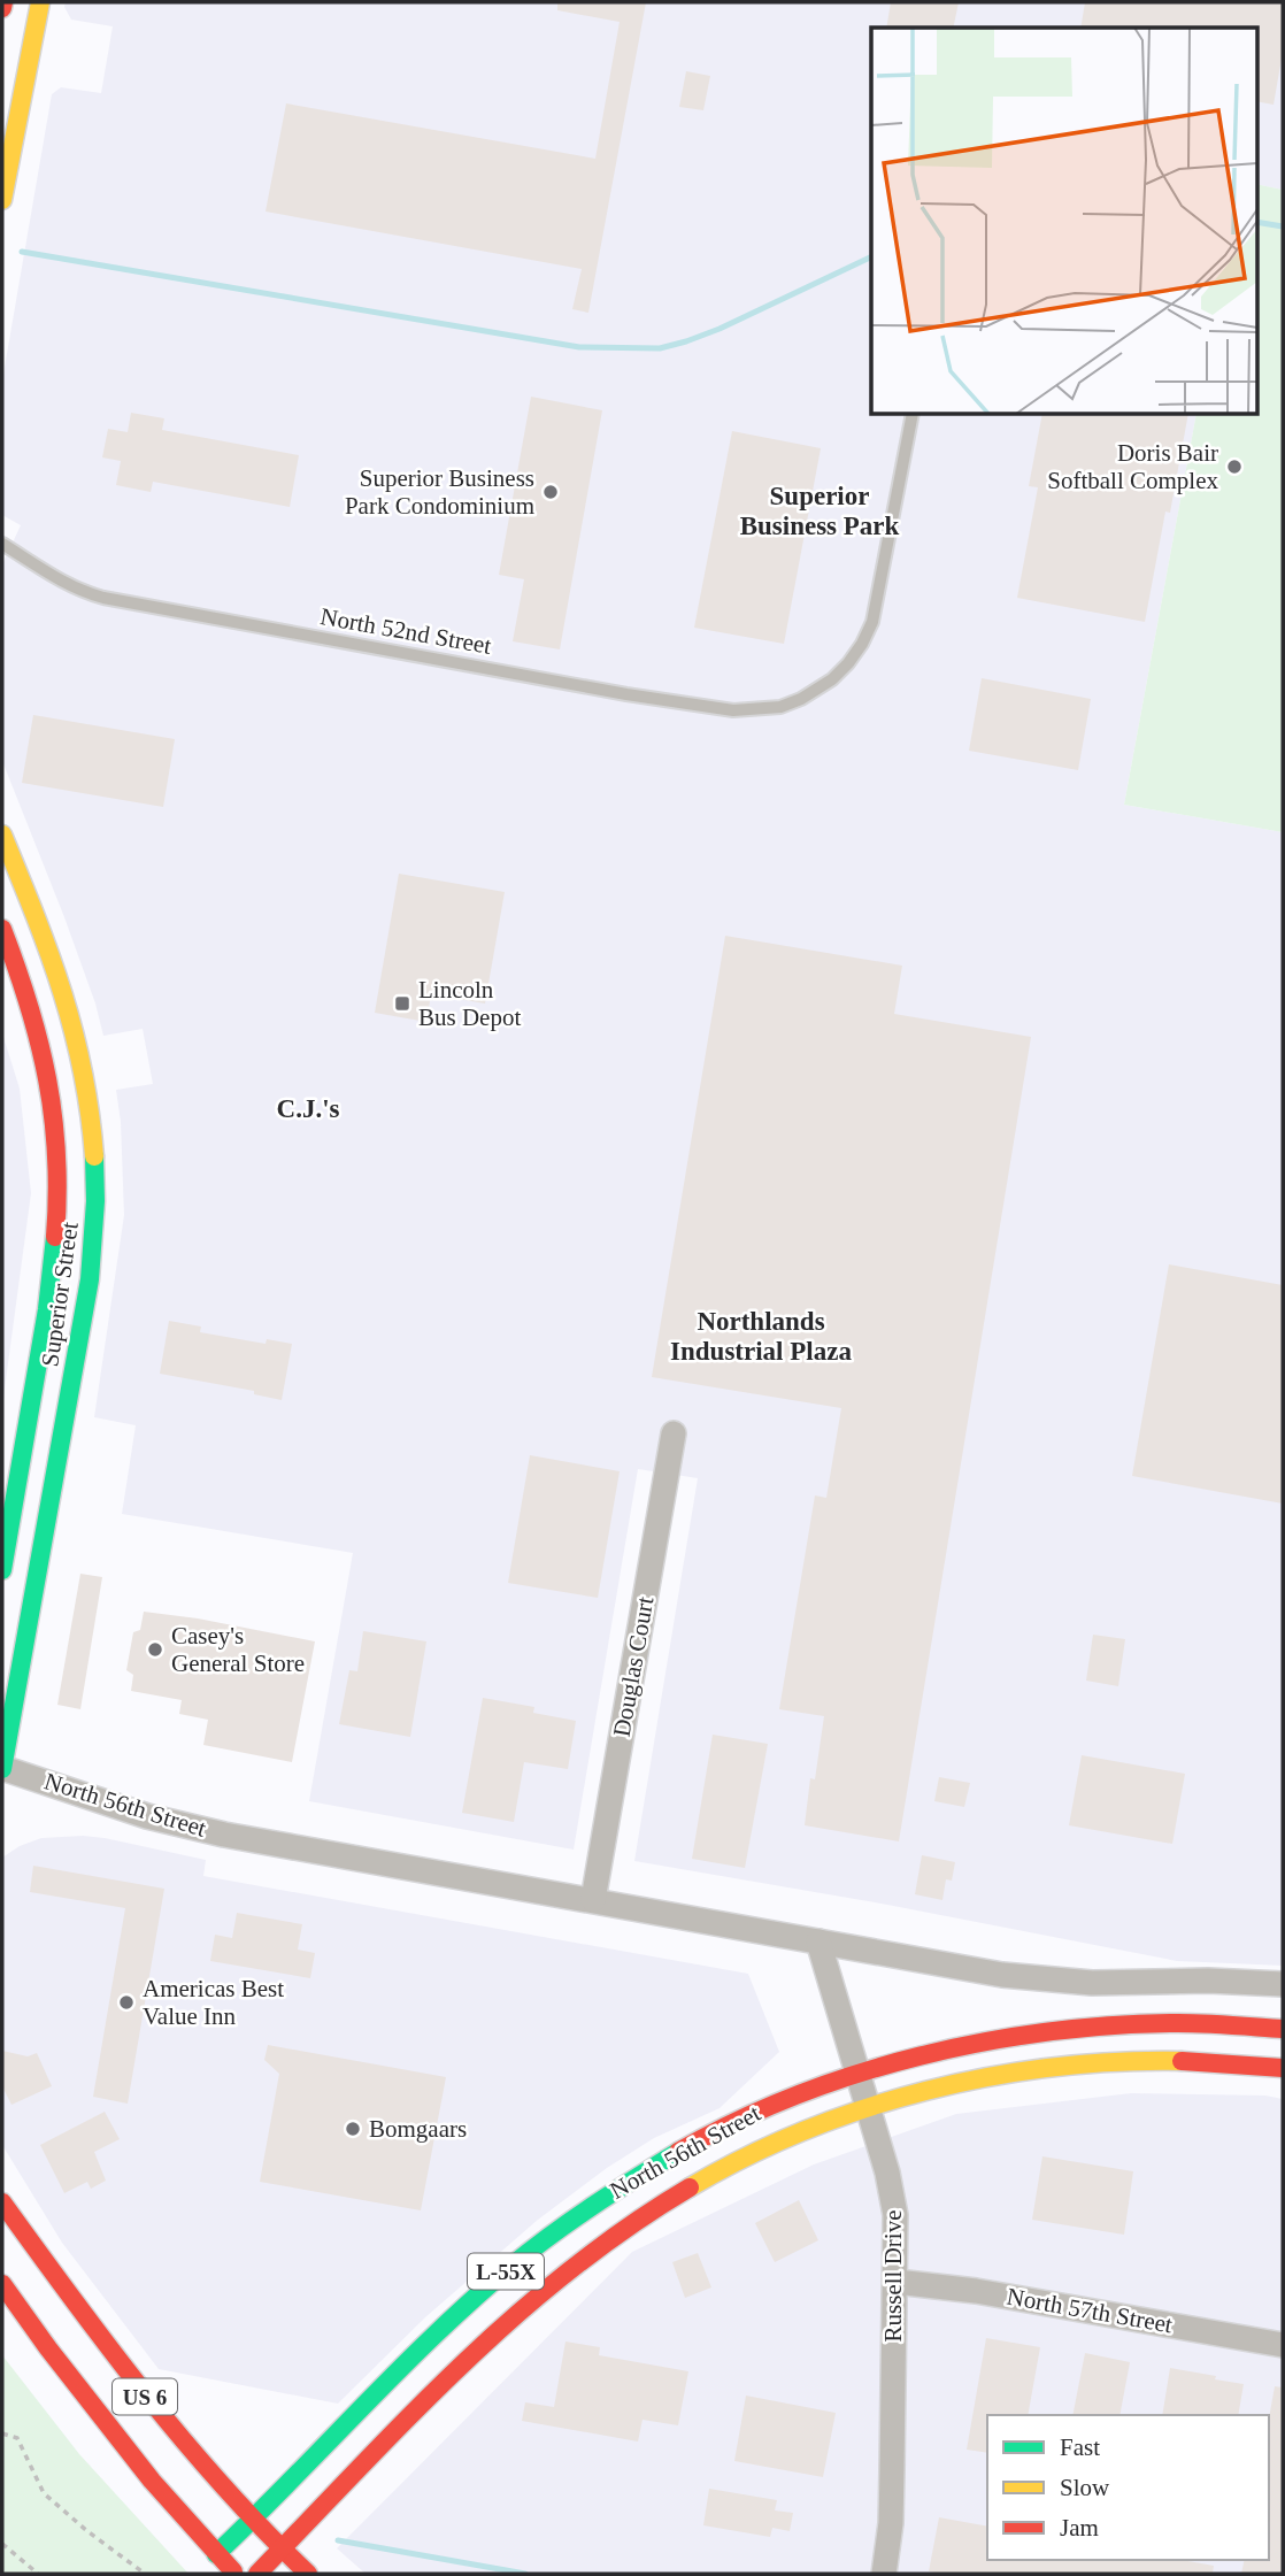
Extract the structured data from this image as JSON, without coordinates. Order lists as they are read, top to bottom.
{
  "streets": {
    "main road": [
      "Superior Street",
      "North 56th Street",
      "L-55X",
      "US 6"
    ],
    "street": ["Douglas Court", "Russell Drive", "North 57th Street"],
    "lane": ["North 52nd Street"]
  },
  "crossings": [
    ["Superior Street", "North 56th Street"],
    ["Douglas Court", "North 56th Street"],
    ["North 56th Street", "Russell Drive"],
    ["North 56th Street", "US 6"],
    ["Russell Drive", "North 57th Street"]
  ],
  "districts": ["Superior Business Park", "C.J.'s", "Northlands Industrial Plaza"],
  "places": {
    "other": [
      "Doris Bair Softball Complex",
      "Superior Business Park Condominium",
      "Casey's General Store",
      "Americas Best Value Inn",
      "Bomgaars"
    ],
    "transit": ["Lincoln Bus Depot"]
  },
  "legend": ["Fast", "Slow", "Jam"]
}
